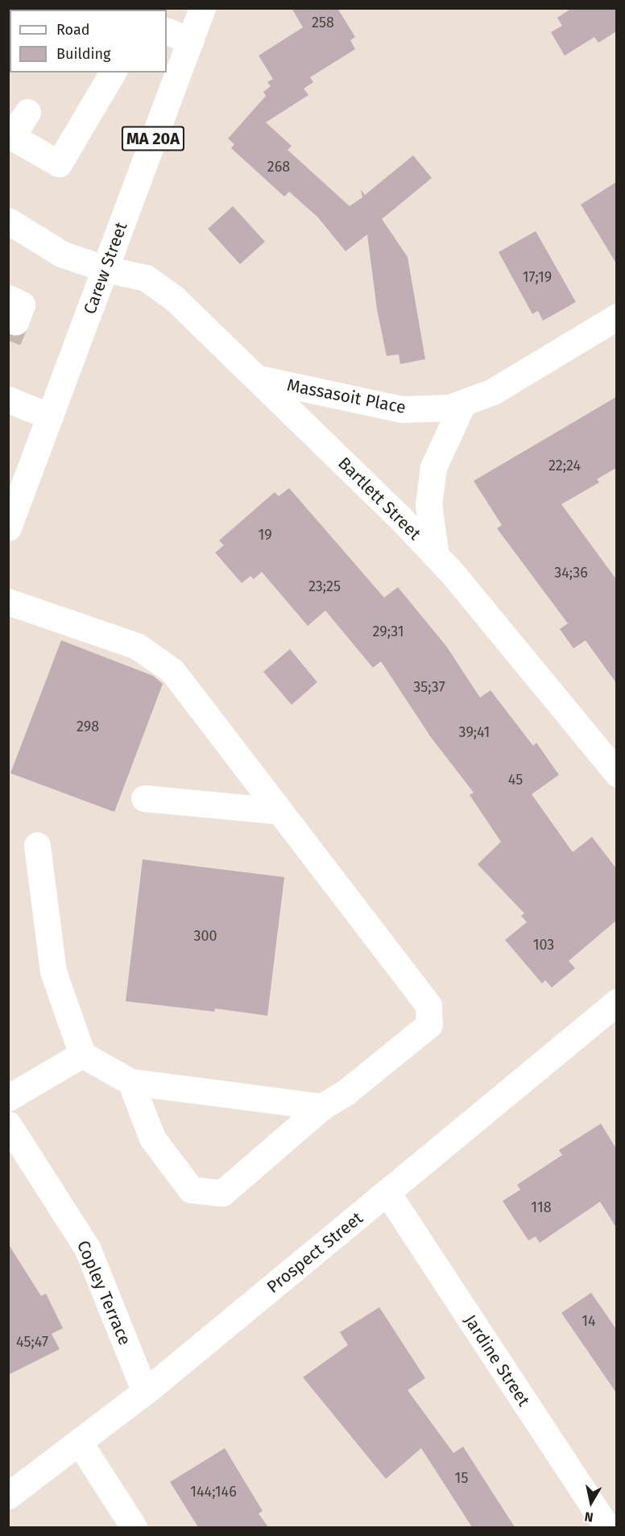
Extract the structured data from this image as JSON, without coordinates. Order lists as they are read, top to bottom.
{
  "streets": {
    "street": [
      "MA 20A",
      "Carew Street",
      "Massasoit Place",
      "Bartlett Street",
      "Prospect Street",
      "Copley Terrace",
      "Jardine Street"
    ]
  },
  "crossings": [
    ["Carew Street", "Bartlett Street"],
    ["Massasoit Place", "Bartlett Street"],
    ["Prospect Street", "Copley Terrace"],
    ["Prospect Street", "Jardine Street"]
  ],
  "house_numbers": [
    "258",
    "268",
    "17;19",
    "22;24",
    "19",
    "34;36",
    "23;25",
    "29;31",
    "35;37",
    "298",
    "39;41",
    "45",
    "300",
    "103",
    "118",
    "14",
    "45;47",
    "15",
    "144;146"
  ],
  "legend": ["Road", "Building"],
  "north": "bottom"
}
